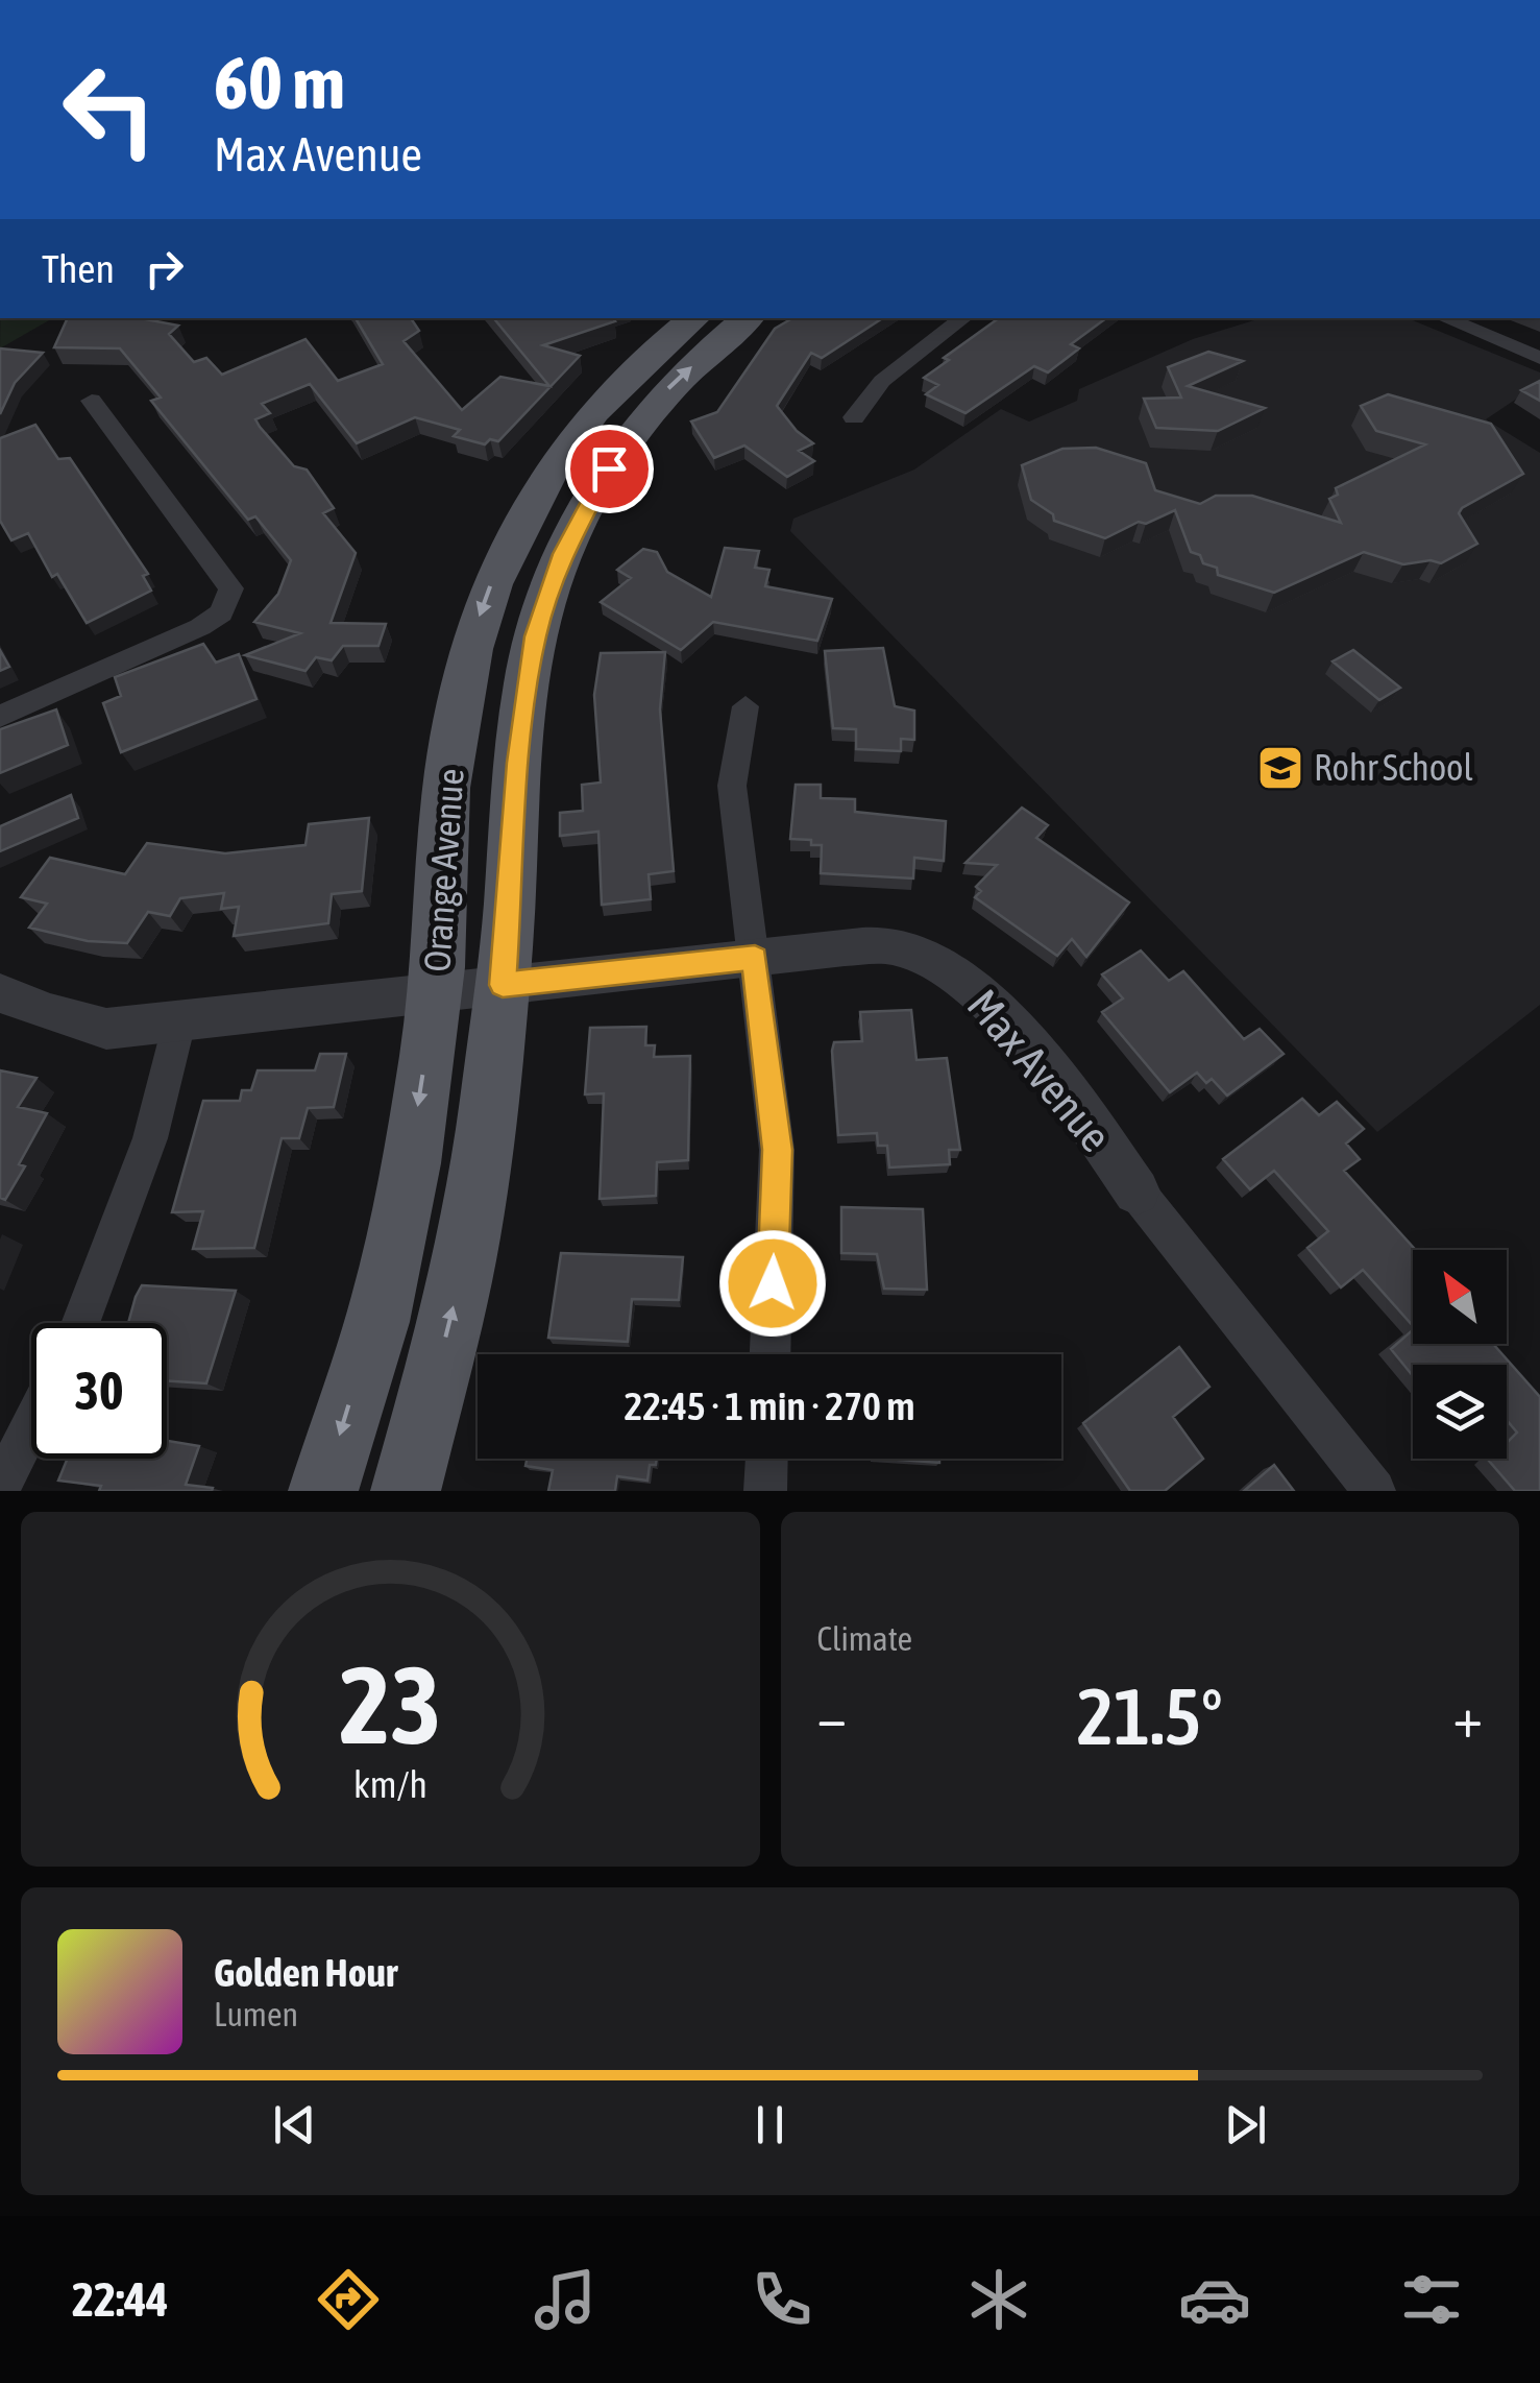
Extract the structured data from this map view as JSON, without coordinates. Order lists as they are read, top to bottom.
{
  "streets": {
    "main road": ["Orange Avenue"],
    "street": ["Max Avenue"]
  },
  "crossings": [
    ["Orange Avenue", "Max Avenue"]
  ],
  "places": {
    "school or university": ["Rohr School"]
  },
  "north": "top left",
  "page": {
    "turn": ["60 m", "Max Avenue"],
    "then": "Then",
    "limit": "30",
    "trip": "22:45 · 1 min · 270 m",
    "tile": "Climate",
    "heat": ["−", "21.5°", "+"],
    "song": ["Golden Hour", "Lumen"],
    "tabs": "22:44",
    "gauge": ["23", "km/h"]
  }
}
